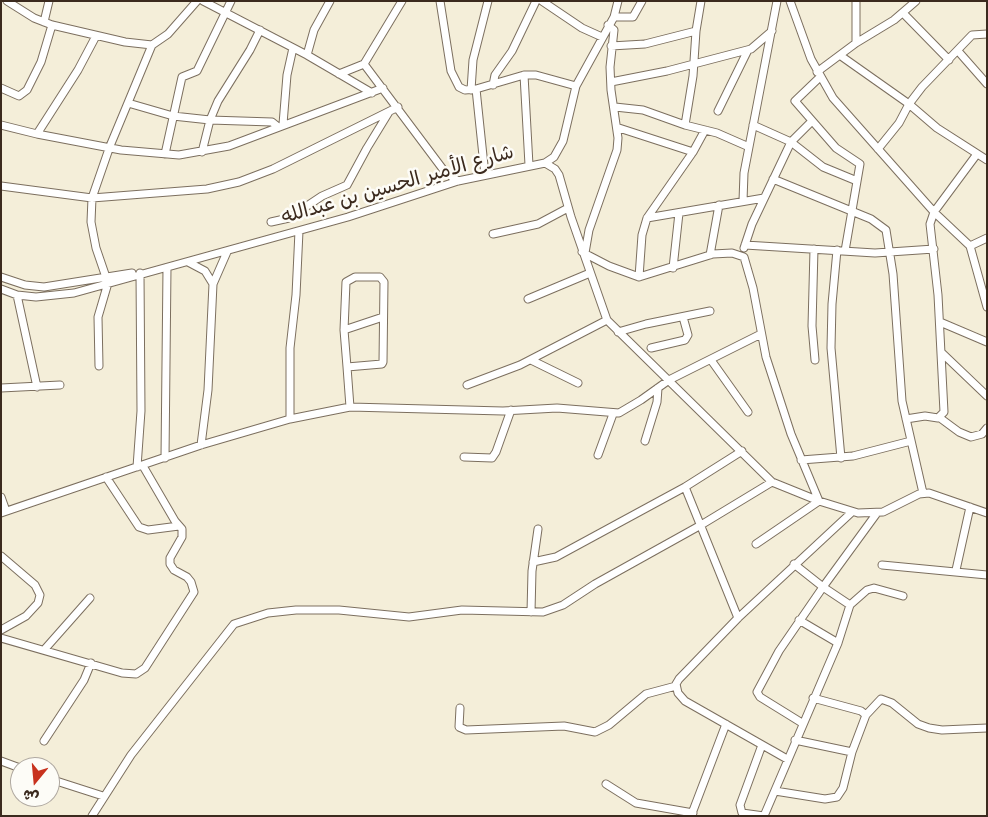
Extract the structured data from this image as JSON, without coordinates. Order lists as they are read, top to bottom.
{
  "streets": {
    "street": ["شارع الأمير الحسين بن عبدالله"]
  },
  "north": "bottom"
}
